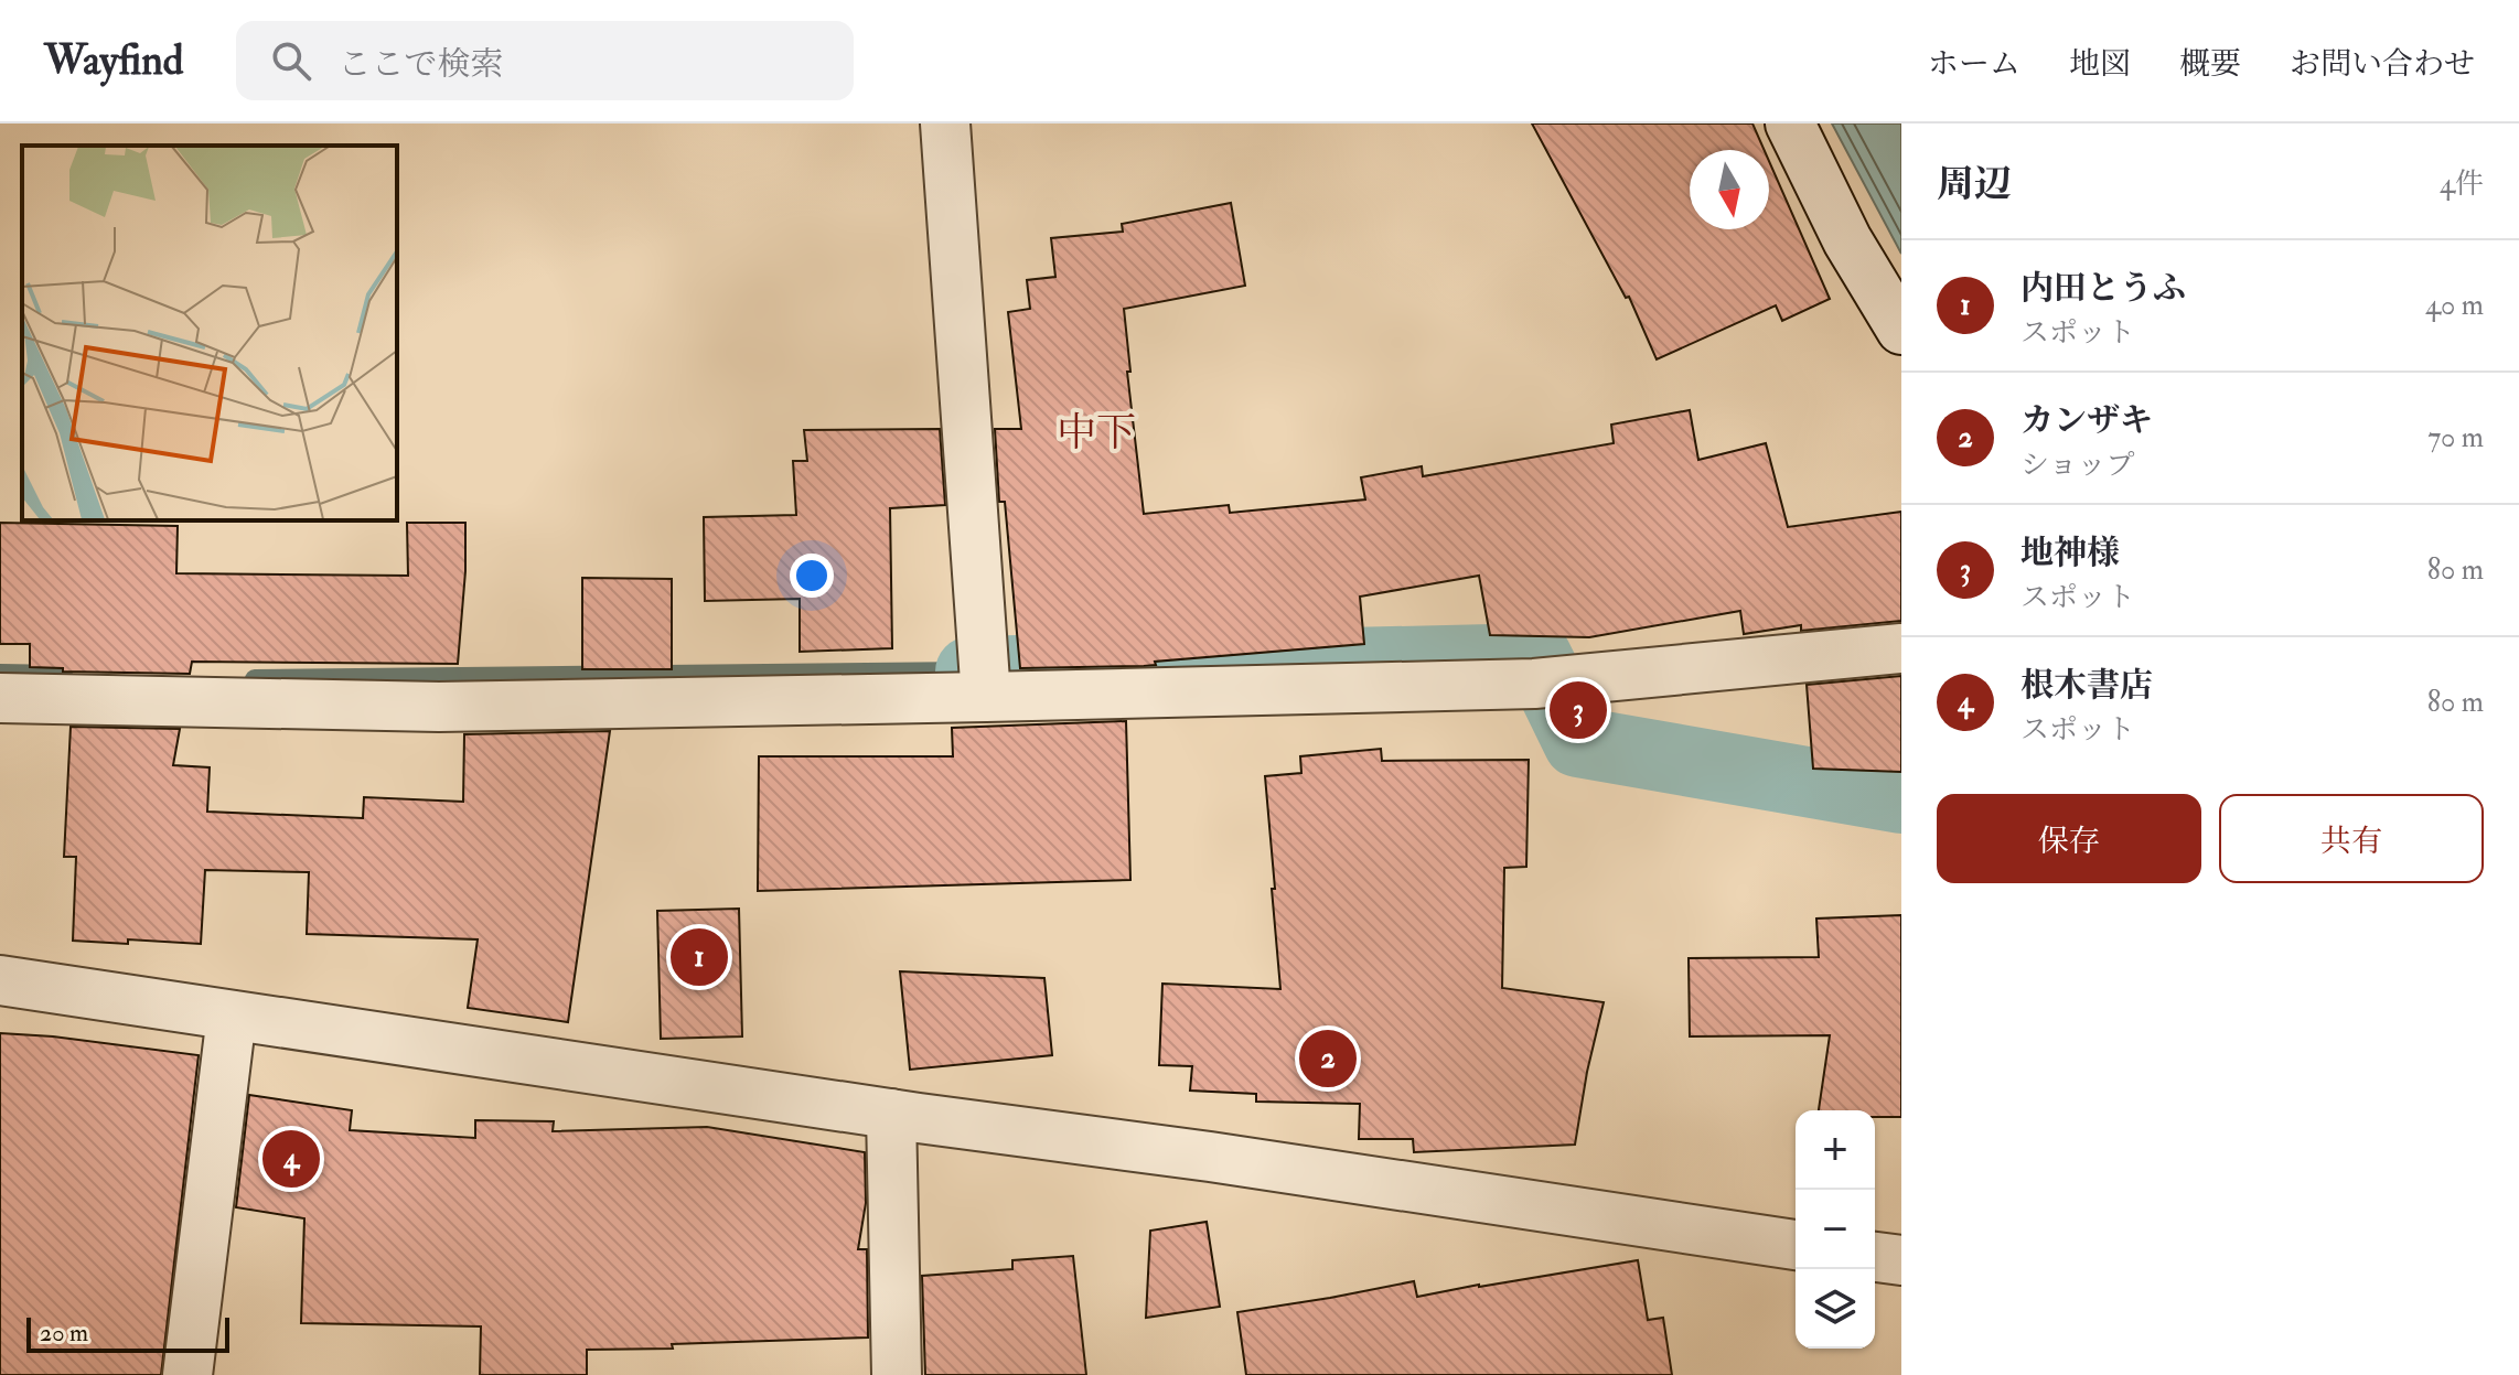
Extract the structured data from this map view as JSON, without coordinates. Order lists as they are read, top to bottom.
{
  "districts": ["中下"],
  "scale_bar": "20 m",
  "north": "bottom",
  "page": {
    "header": "Wayfind",
    "search": "ここで検索",
    "nav": [
      "ホーム",
      "地図",
      "概要",
      "お問い合わせ"
    ],
    "heading": ["周辺", "4件"],
    "list": [
      {
        "mark": "1",
        "name": "内田とうふ",
        "note": "スポット",
        "value": "40 m"
      },
      {
        "mark": "2",
        "name": "カンザキ",
        "note": "ショップ",
        "value": "70 m"
      },
      {
        "mark": "3",
        "name": "地神様",
        "note": "スポット",
        "value": "80 m"
      },
      {
        "mark": "4",
        "name": "根木書店",
        "note": "スポット",
        "value": "80 m"
      }
    ],
    "pins": [
      "3",
      "1",
      "2",
      "4"
    ],
    "buttons": ["保存", "共有"],
    "map_buttons": ["+", "−"],
    "scale": "20 m"
  }
}
